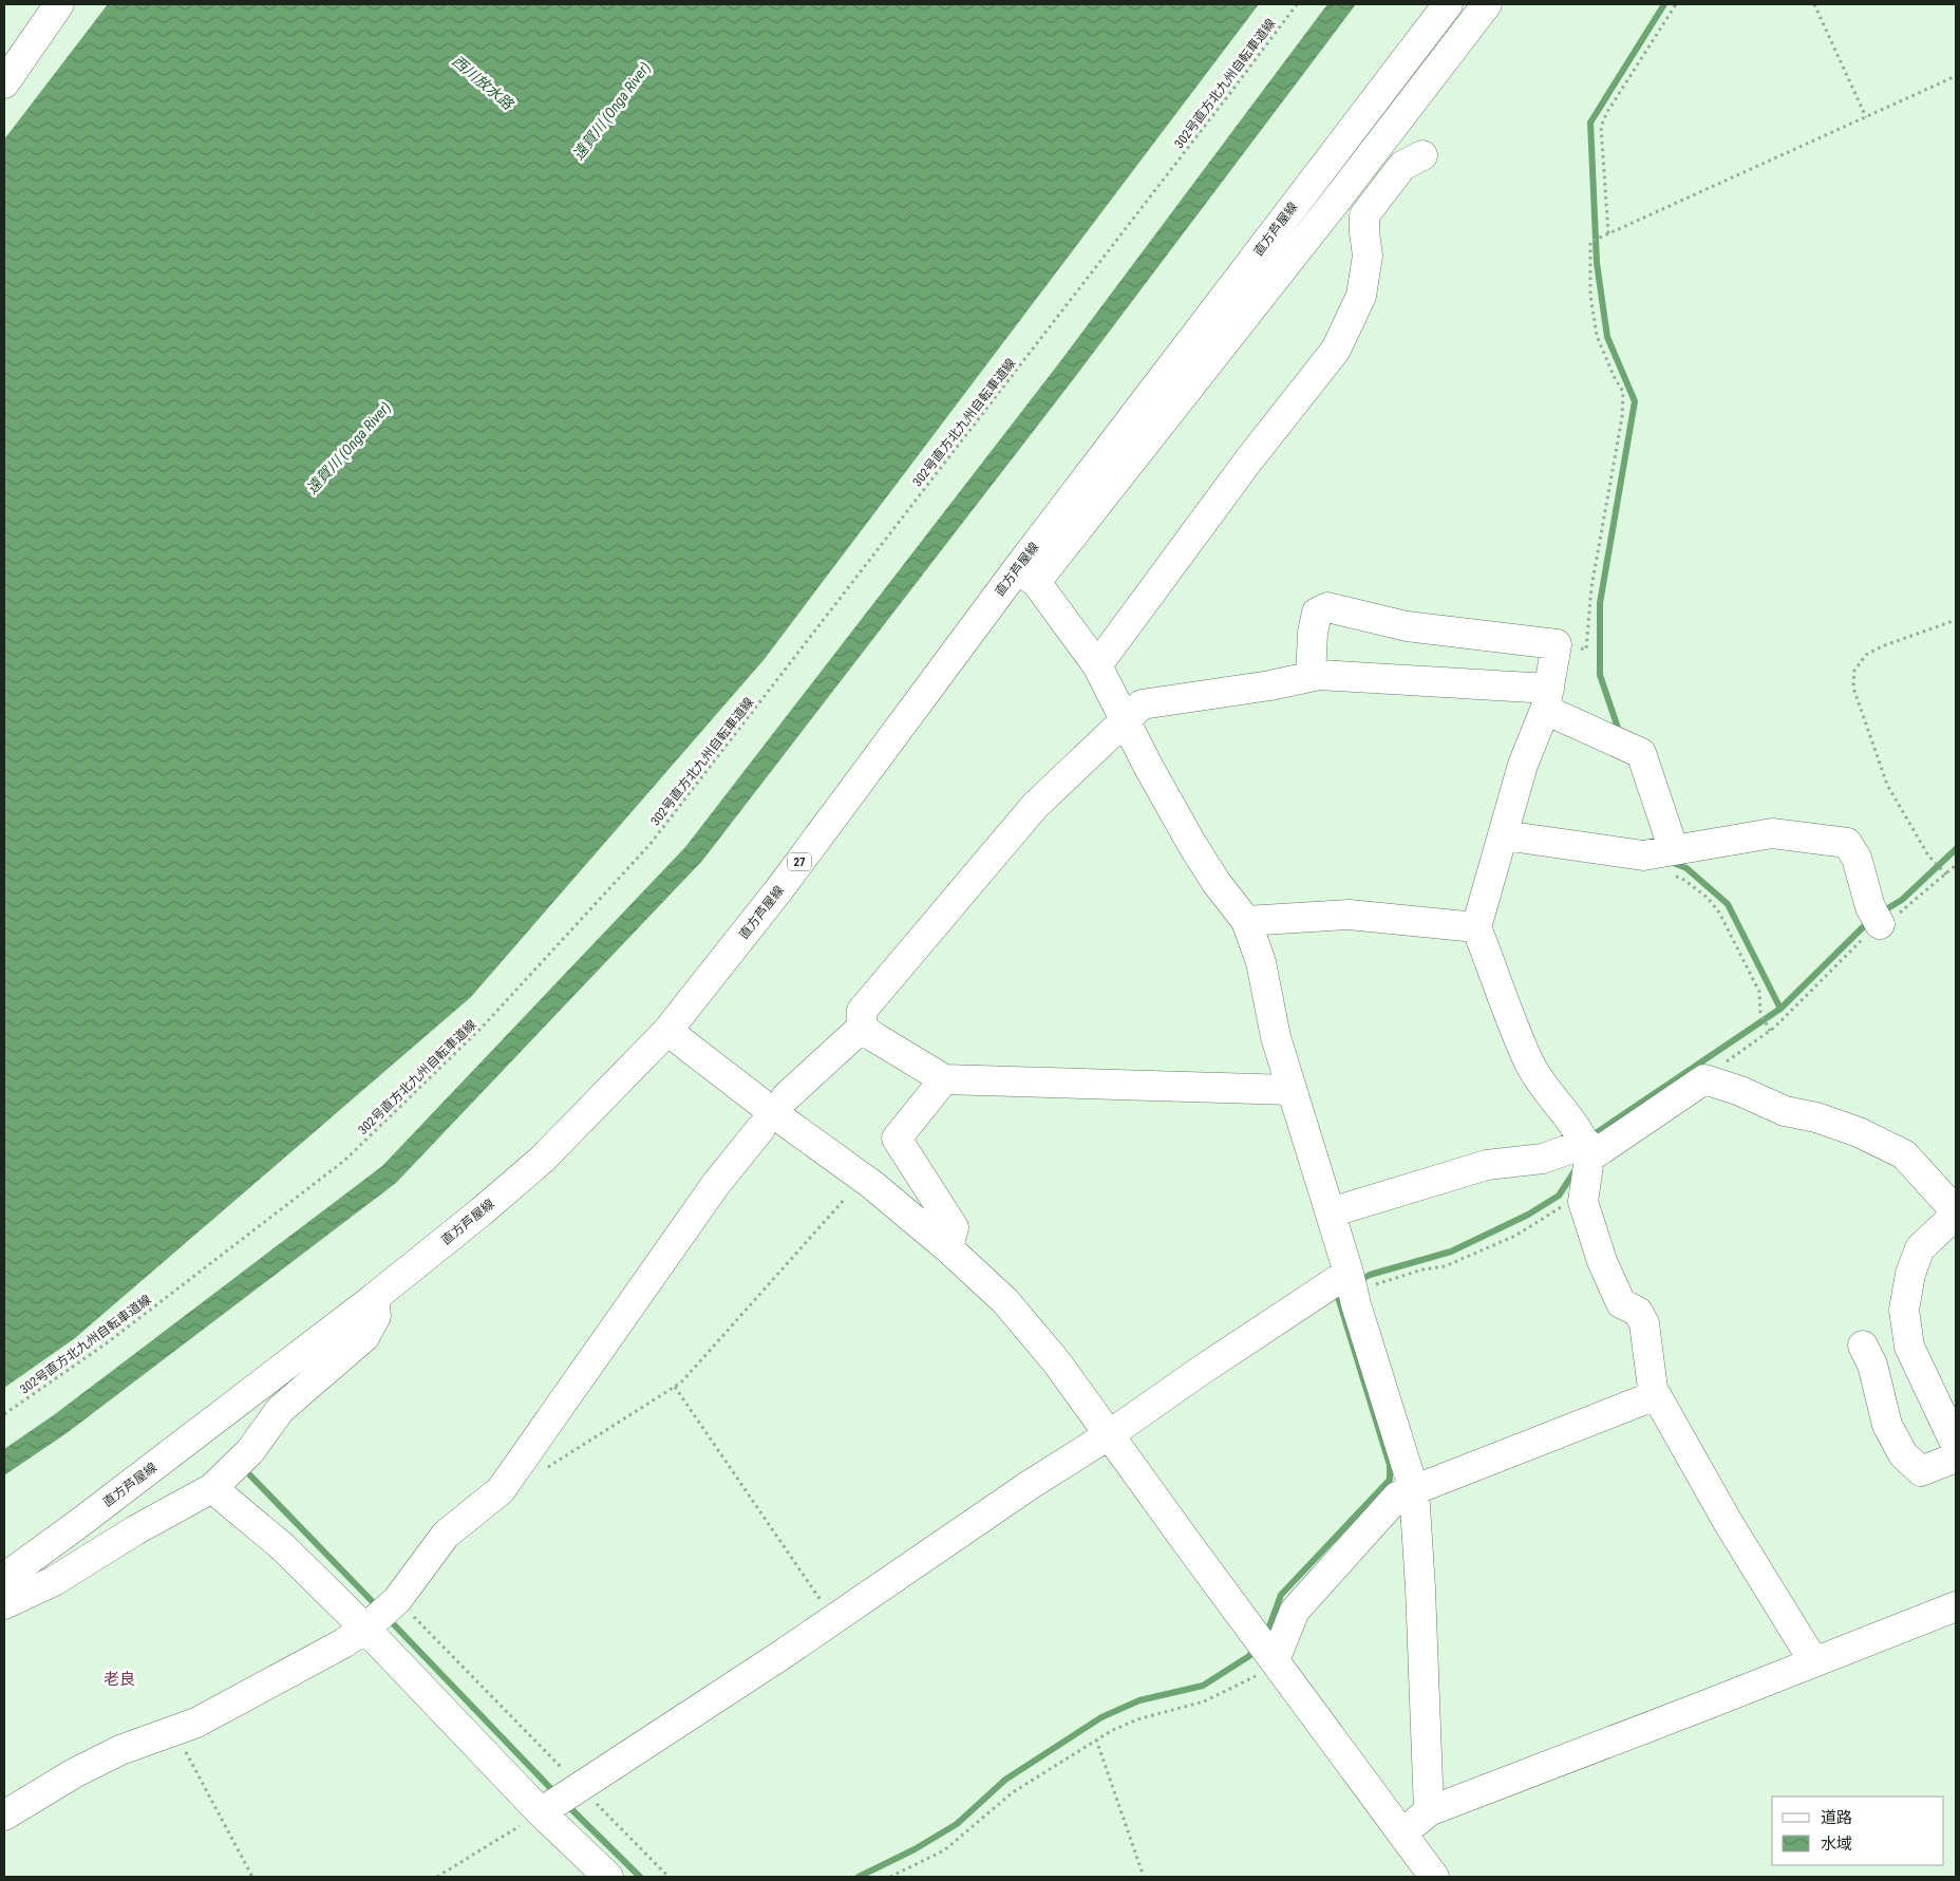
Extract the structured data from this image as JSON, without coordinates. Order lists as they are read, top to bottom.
{
  "streets": {
    "street": ["直方芦屋線", "27"],
    "path": ["302号直方北九州自転車道線"]
  },
  "districts": ["老良"],
  "water": ["西川放水路", "遠賀川 (Onga River)"],
  "legend": ["道路", "水域"]
}
